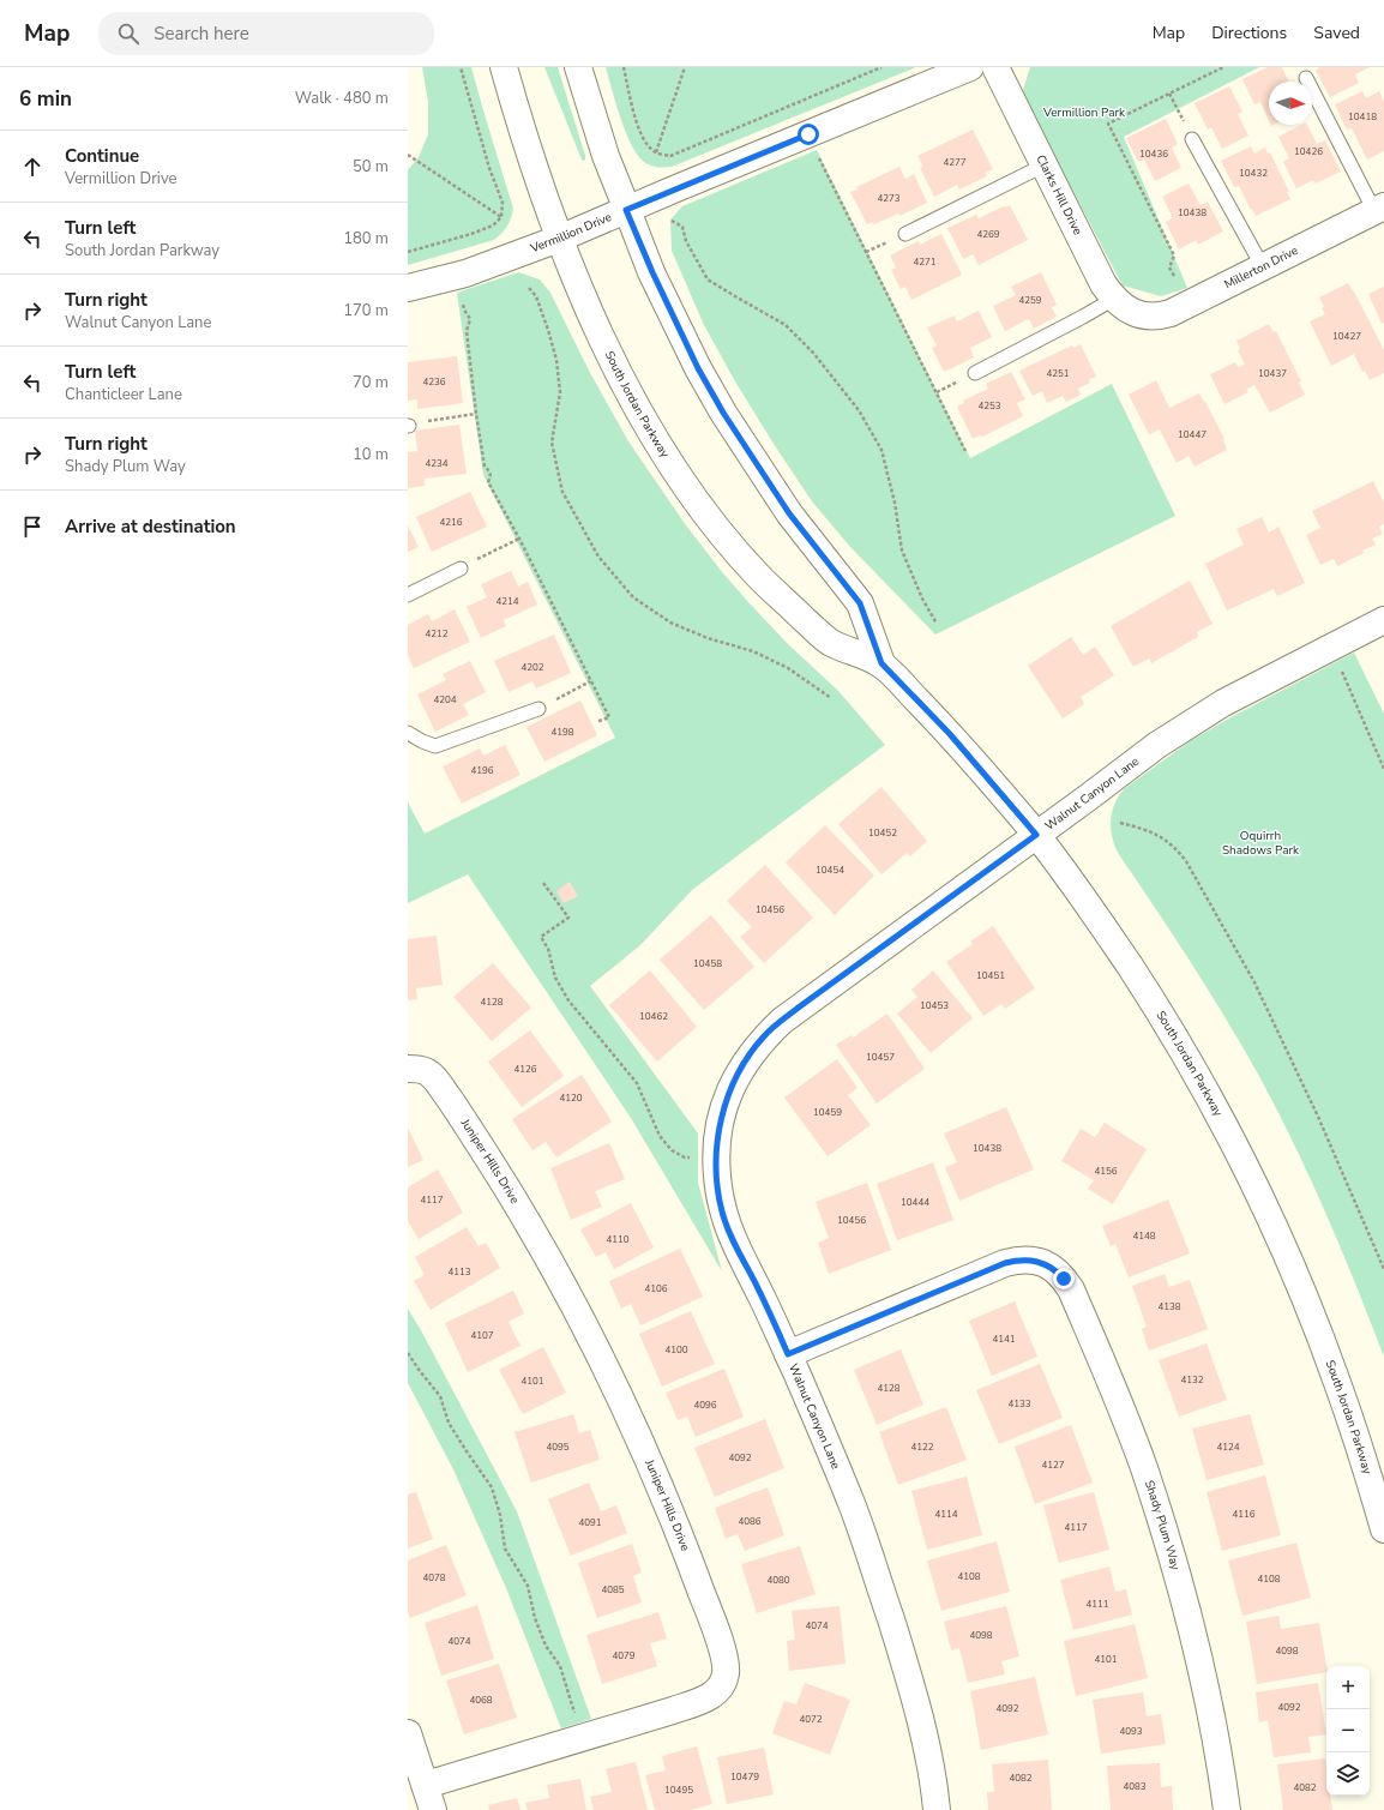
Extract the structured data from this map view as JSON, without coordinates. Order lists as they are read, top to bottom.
{
  "streets": {
    "street": [
      "Clarks Hill Drive",
      "Vermillion Drive",
      "Millerton Drive",
      "South Jordan Parkway",
      "Walnut Canyon Lane",
      "Juniper Hills Drive",
      "Shady Plum Way"
    ]
  },
  "crossings": [
    ["Clarks Hill Drive", "Millerton Drive"],
    ["Vermillion Drive", "South Jordan Parkway"],
    ["South Jordan Parkway", "Walnut Canyon Lane"],
    ["Walnut Canyon Lane", "Shady Plum Way"]
  ],
  "parks": ["Vermillion Park", "Oquirrh Shadows Park"],
  "house_numbers": [
    "10418",
    "10426",
    "10436",
    "4277",
    "10432",
    "4273",
    "10438",
    "4269",
    "4271",
    "4259",
    "10427",
    "4251",
    "10437",
    "4236",
    "4253",
    "10447",
    "4234",
    "4216",
    "4214",
    "4212",
    "4202",
    "4204",
    "4198",
    "4196",
    "10452",
    "10454",
    "10456",
    "10458",
    "10451",
    "4128",
    "10453",
    "10462",
    "10457",
    "4126",
    "4120",
    "10459",
    "10438",
    "4156",
    "4117",
    "10444",
    "10456",
    "4148",
    "4110",
    "4113",
    "4106",
    "4138",
    "4107",
    "4141",
    "4100",
    "4132",
    "4101",
    "4128",
    "4133",
    "4096",
    "4095",
    "4122",
    "4124",
    "4092",
    "4127",
    "4114",
    "4116",
    "4086",
    "4091",
    "4117",
    "4108",
    "4078",
    "4108",
    "4080",
    "4085",
    "4111",
    "4074",
    "4098",
    "4074",
    "4098",
    "4079",
    "4101",
    "4068",
    "4092",
    "4092",
    "4072",
    "4093",
    "10479",
    "4082",
    "4083",
    "4082",
    "10495"
  ],
  "north": "right",
  "page": {
    "header": "Map",
    "search": "Search here",
    "nav": ["Map", "Directions", "Saved"],
    "heading": ["6 min", "Walk · 480 m"],
    "list": [
      ["Continue", "Vermillion Drive", "50 m"],
      ["Turn left", "South Jordan Parkway", "180 m"],
      ["Turn right", "Walnut Canyon Lane", "170 m"],
      ["Turn left", "Chanticleer Lane", "70 m"],
      ["Turn right", "Shady Plum Way", "10 m"],
      "Arrive at destination"
    ],
    "map_buttons": ["+", "−"]
  }
}
